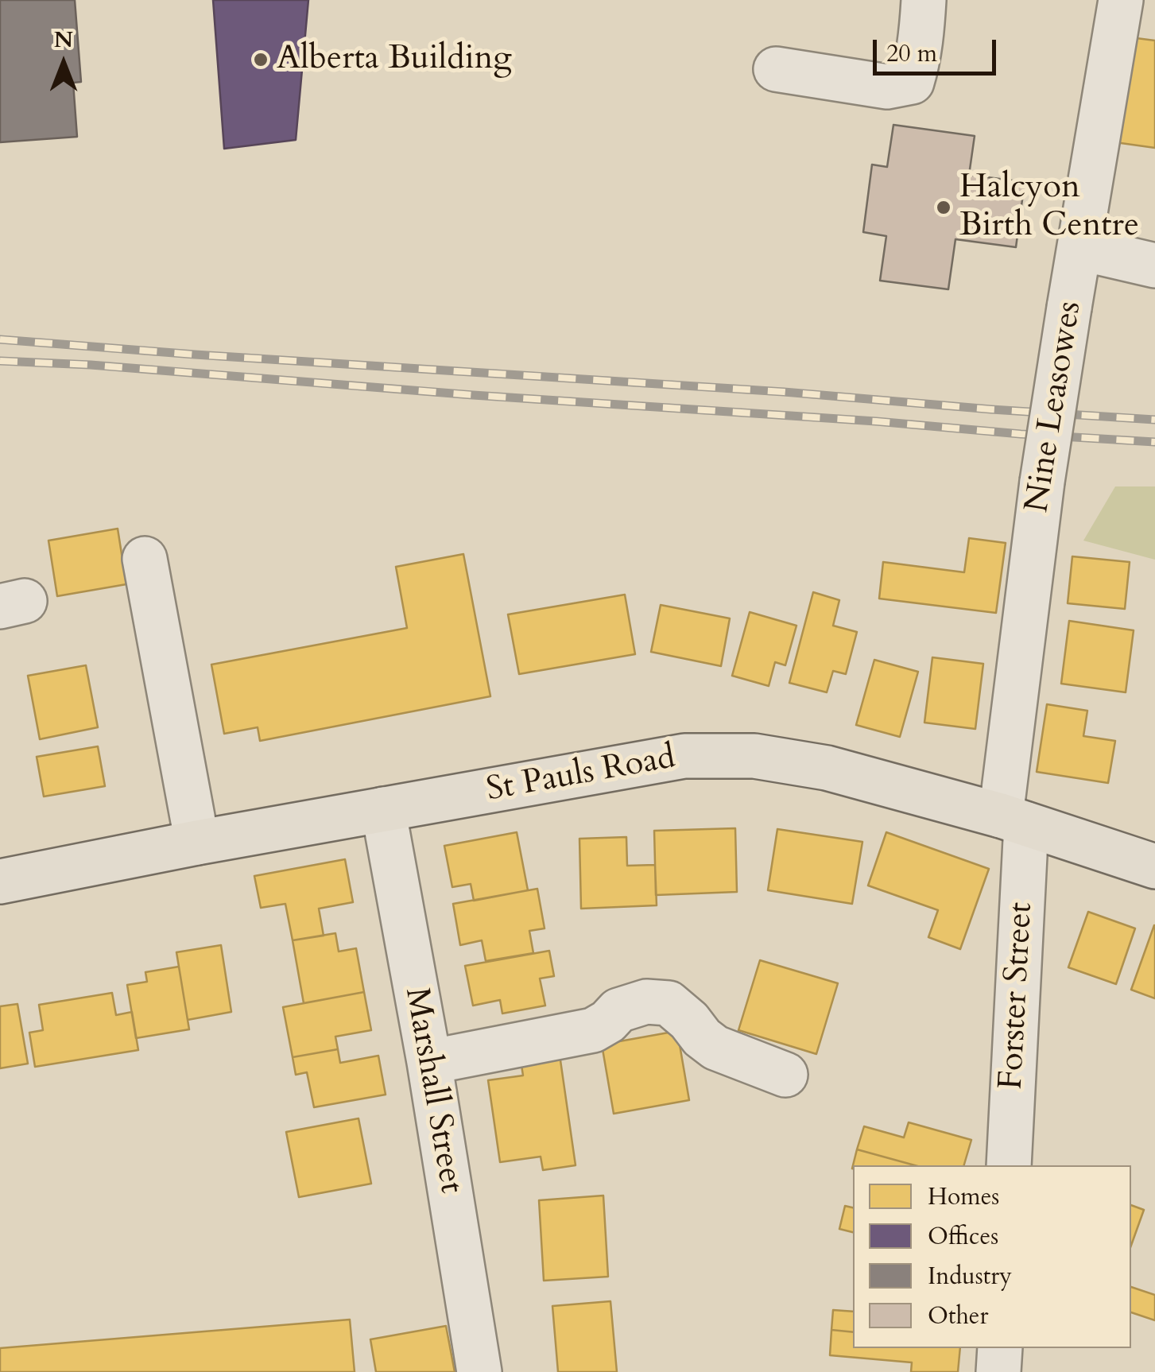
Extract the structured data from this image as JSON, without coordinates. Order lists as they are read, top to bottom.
{
  "streets": {
    "main road": ["St Pauls Road"],
    "street": ["Nine Leasowes", "Forster Street", "Marshall Street"]
  },
  "crossings": [
    ["Nine Leasowes", "St Pauls Road"],
    ["Nine Leasowes", "Forster Street"],
    ["St Pauls Road", "Forster Street"],
    ["St Pauls Road", "Marshall Street"]
  ],
  "places": ["Alberta Building", "Halcyon Birth Centre"],
  "legend": [
    "Homes",
    "Offices",
    "Industry",
    "Other"
  ],
  "scale_bar": "20 m",
  "north": "top"
}
